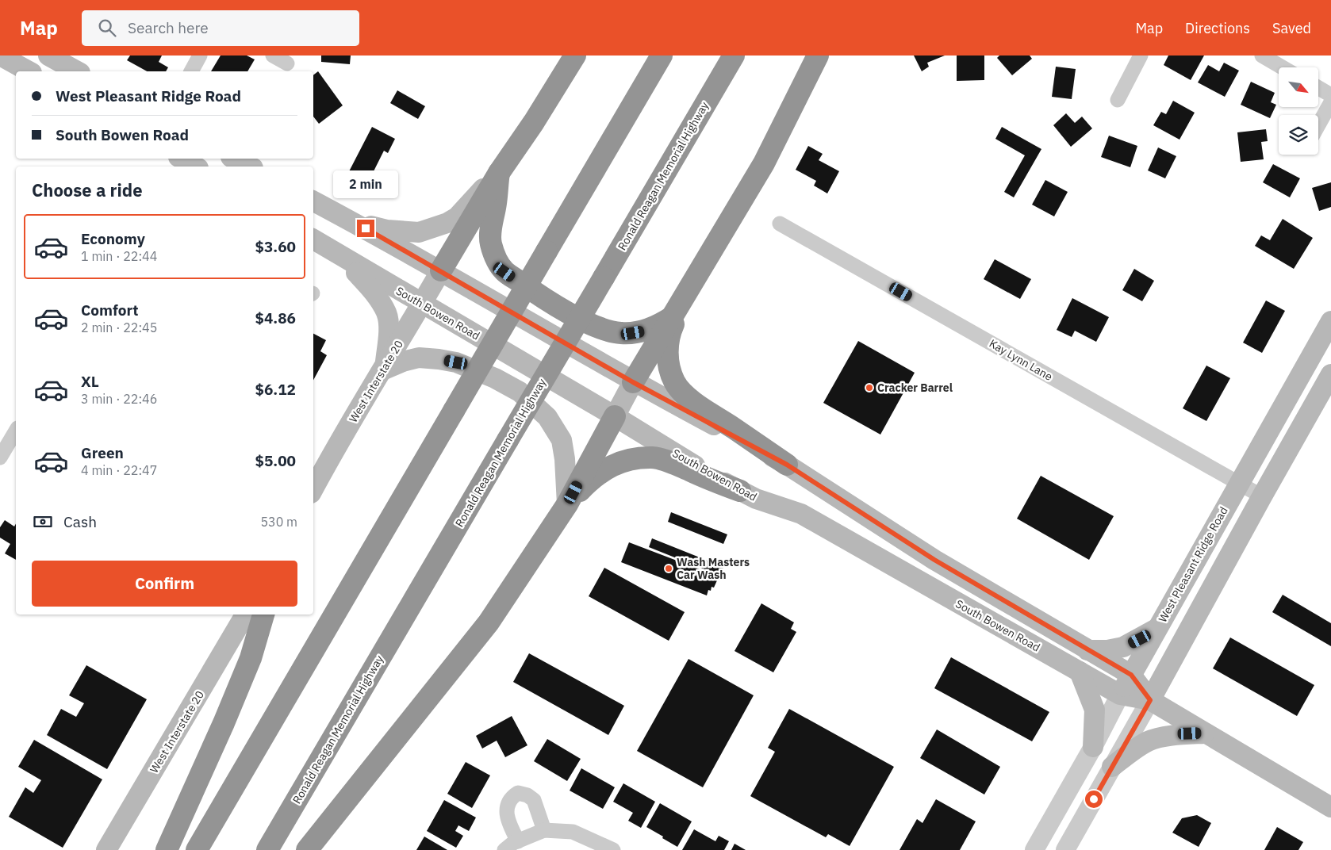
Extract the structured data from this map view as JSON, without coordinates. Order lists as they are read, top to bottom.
{
  "streets": {
    "highway": ["Ronald Reagan Memorial Highway"],
    "main road": ["South Bowen Road", "West Interstate 20", "West Pleasant Ridge Road"],
    "street": ["Kay Lynn Lane"]
  },
  "crossings": [
    ["South Bowen Road", "West Interstate 20"],
    ["South Bowen Road", "West Pleasant Ridge Road"],
    ["Kay Lynn Lane", "West Pleasant Ridge Road"]
  ],
  "places": ["Cracker Barrel", "Wash Masters Car Wash"],
  "north": "bottom right",
  "page": {
    "header": "Map",
    "search": "Search here",
    "nav": ["Map", "Directions", "Saved"],
    "banner": ["West Pleasant Ridge Road", "South Bowen Road"],
    "heading": "Choose a ride",
    "bubble": "2 min",
    "list": [
      {
        "name": "Economy",
        "note": "1 min · 22:44",
        "value": "$3.60"
      },
      {
        "name": "Comfort",
        "note": "2 min · 22:45",
        "value": "$4.86"
      },
      {
        "name": "XL",
        "note": "3 min · 22:46",
        "value": "$6.12"
      },
      {
        "name": "Green",
        "note": "4 min · 22:47",
        "value": "$5.00"
      }
    ],
    "pay": ["Cash", "530 m"],
    "buttons": "Confirm"
  }
}
